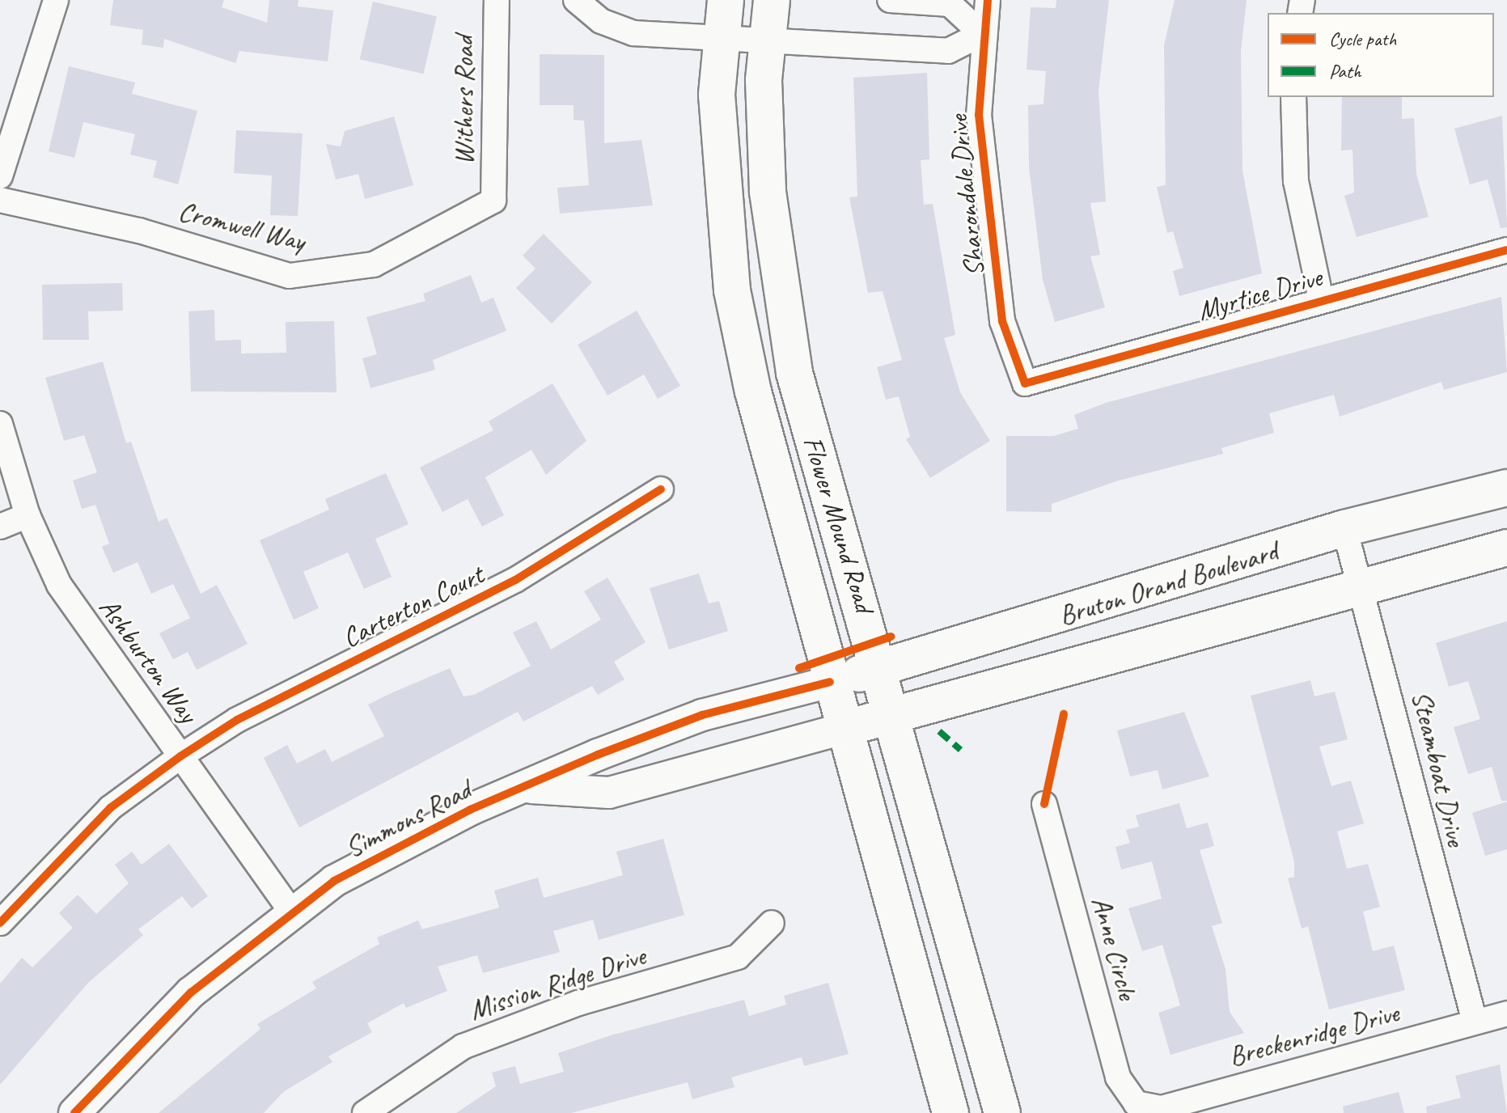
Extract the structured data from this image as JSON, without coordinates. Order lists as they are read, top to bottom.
{
  "streets": {
    "main road": ["Flower Mound Road", "Bruton Orand Boulevard"],
    "street": [
      "Withers Road",
      "Sharondale Drive",
      "Cromwell Way",
      "Myrtice Drive",
      "Carterton Court",
      "Ashburton Way",
      "Steamboat Drive",
      "Simmons Road",
      "Anne Circle",
      "Mission Ridge Drive",
      "Breckenridge Drive"
    ]
  },
  "crossings": [
    ["Withers Road", "Cromwell Way"],
    ["Sharondale Drive", "Myrtice Drive"],
    ["Flower Mound Road", "Bruton Orand Boulevard"],
    ["Flower Mound Road", "Simmons Road"],
    ["Bruton Orand Boulevard", "Steamboat Drive"],
    ["Bruton Orand Boulevard", "Simmons Road"],
    ["Carterton Court", "Ashburton Way"],
    ["Ashburton Way", "Simmons Road"],
    ["Steamboat Drive", "Breckenridge Drive"],
    ["Anne Circle", "Breckenridge Drive"]
  ],
  "legend": ["Cycle path", "Path"]
}
